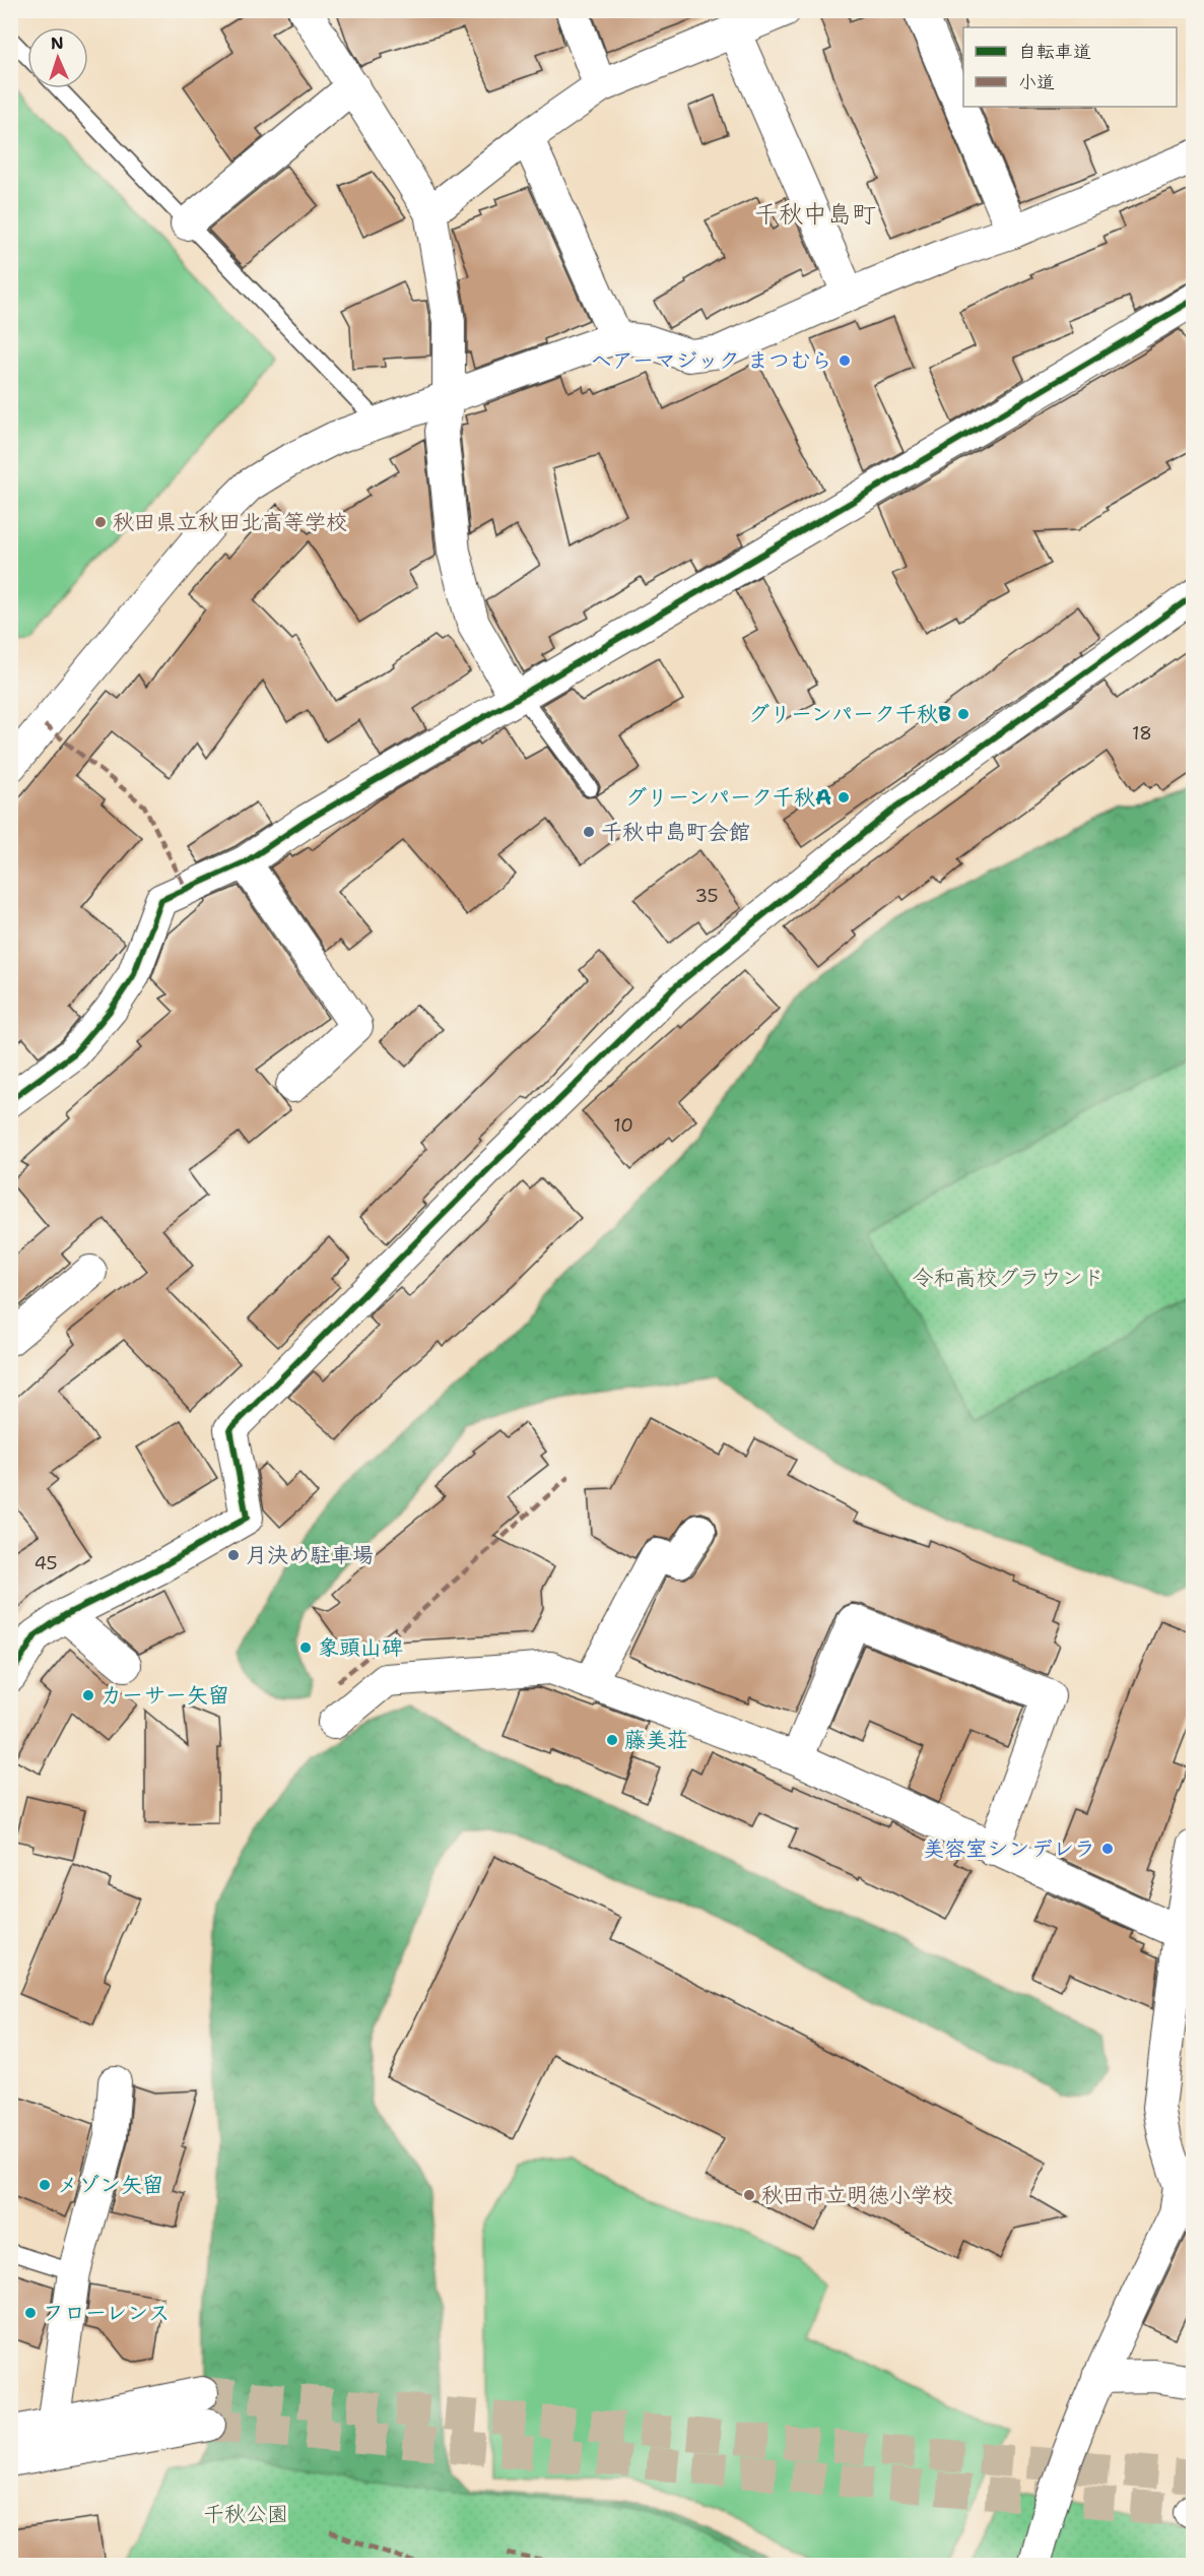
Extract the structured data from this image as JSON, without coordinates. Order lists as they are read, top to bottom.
{
  "districts": ["千秋中島町"],
  "parks": ["令和高校グラウンド", "千秋公園"],
  "places": [
    "ヘアーマジック まつむら",
    "秋田県立秋田北高等学校",
    "グリーンパーク千秋B",
    "グリーンパーク千秋A",
    "千秋中島町会館",
    "月決め駐車場",
    "象頭山碑",
    "カーサー矢留",
    "藤美荘",
    "美容室シンデレラ",
    "メゾン矢留",
    "秋田市立明徳小学校",
    "フローレンス"
  ],
  "house_numbers": [
    "18",
    "35",
    "10",
    "45"
  ],
  "legend": ["自転車道", "小道"],
  "north": "top"
}
